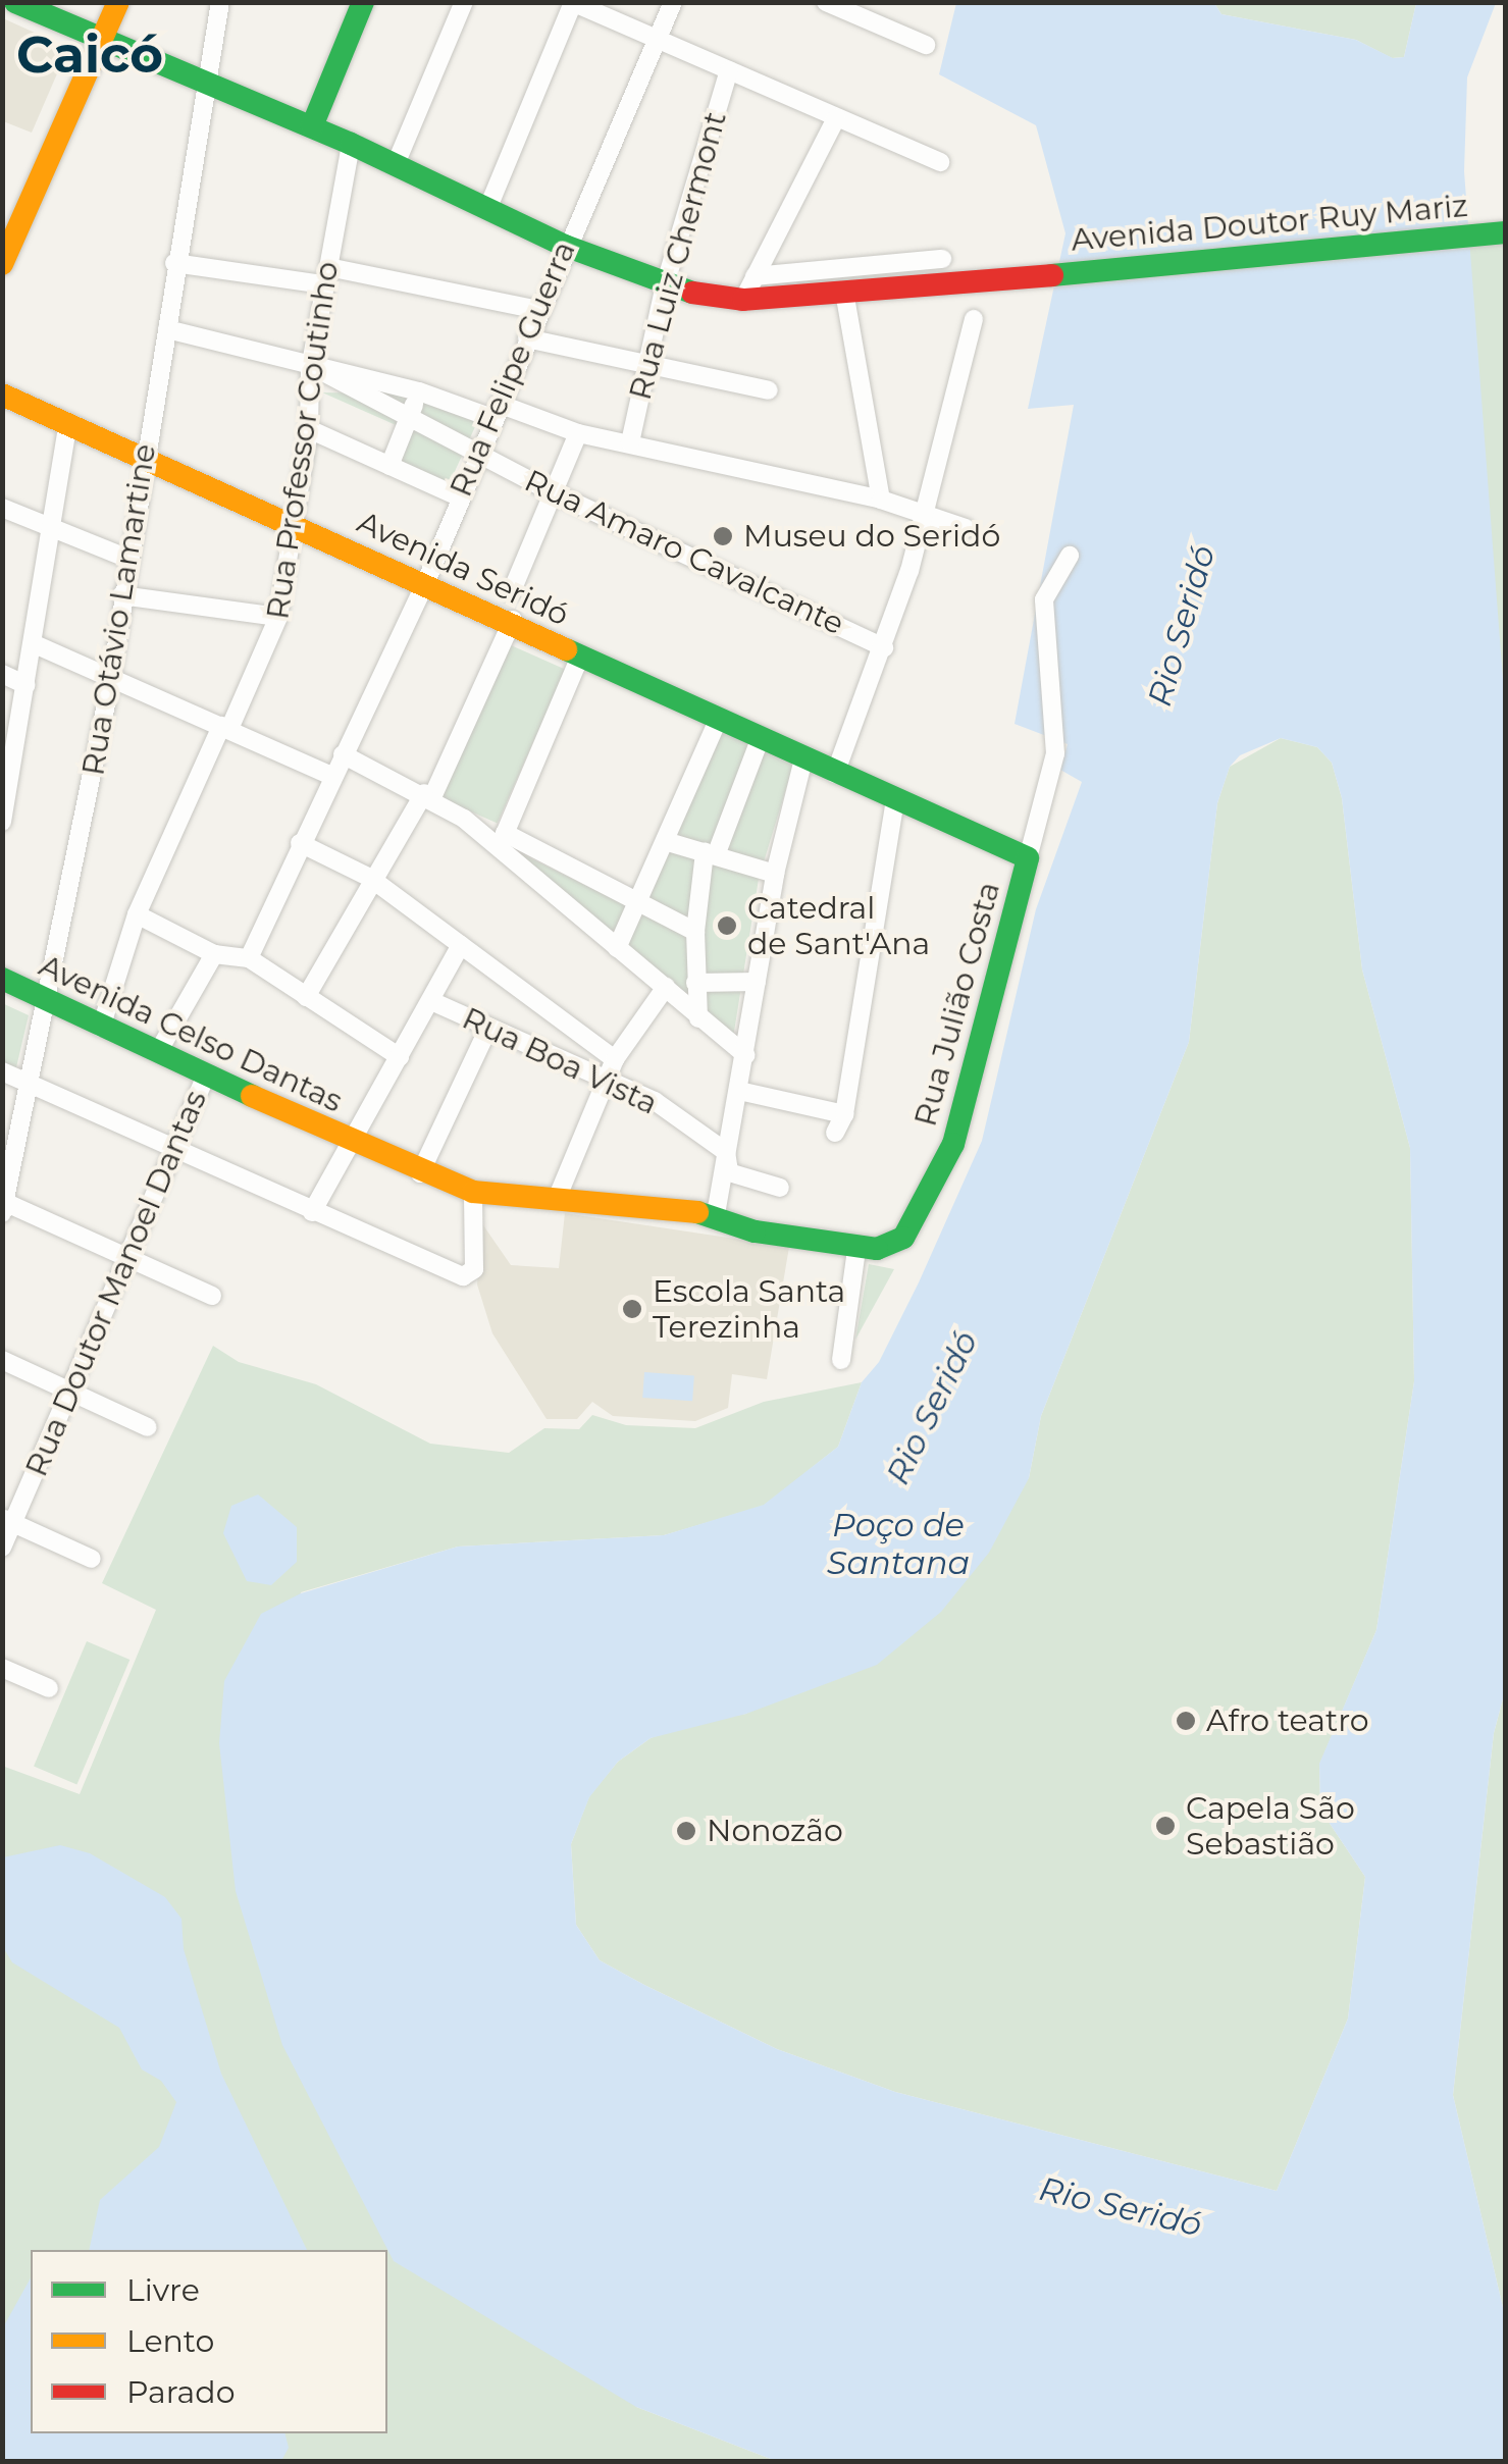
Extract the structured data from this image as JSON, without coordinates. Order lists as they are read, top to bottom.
{
  "streets": {
    "main road": [
      "Avenida Doutor Ruy Mariz",
      "Avenida Seridó",
      "Rua Julião Costa",
      "Avenida Celso Dantas"
    ],
    "street": [
      "Rua Luiz Chermont",
      "Rua Felipe Guerra",
      "Rua Professor Coutinho",
      "Rua Amaro Cavalcante",
      "Rua Otávio Lamartine",
      "Rua Boa Vista",
      "Rua Doutor Manoel Dantas"
    ]
  },
  "crossings": [
    ["Avenida Doutor Ruy Mariz", "Rua Luiz Chermont"],
    ["Avenida Doutor Ruy Mariz", "Rua Felipe Guerra"],
    ["Avenida Doutor Ruy Mariz", "Rua Professor Coutinho"],
    ["Avenida Doutor Ruy Mariz", "Rua Otávio Lamartine"],
    ["Rua Felipe Guerra", "Rua Amaro Cavalcante"],
    ["Rua Felipe Guerra", "Avenida Seridó"],
    ["Rua Professor Coutinho", "Rua Amaro Cavalcante"],
    ["Rua Professor Coutinho", "Avenida Seridó"],
    ["Rua Professor Coutinho", "Avenida Celso Dantas"],
    ["Avenida Seridó", "Rua Otávio Lamartine"],
    ["Avenida Seridó", "Rua Julião Costa"],
    ["Rua Otávio Lamartine", "Avenida Celso Dantas"],
    ["Rua Julião Costa", "Avenida Celso Dantas"],
    ["Avenida Celso Dantas", "Rua Doutor Manoel Dantas"]
  ],
  "districts": ["Caicó"],
  "water": ["Rio Seridó", "Poço de Santana"],
  "places": [
    "Museu do Seridó",
    "Catedral de Sant'Ana",
    "Escola Santa Terezinha",
    "Afro teatro",
    "Capela São Sebastião",
    "Nonozão"
  ],
  "legend": ["Livre", "Lento", "Parado"]
}
